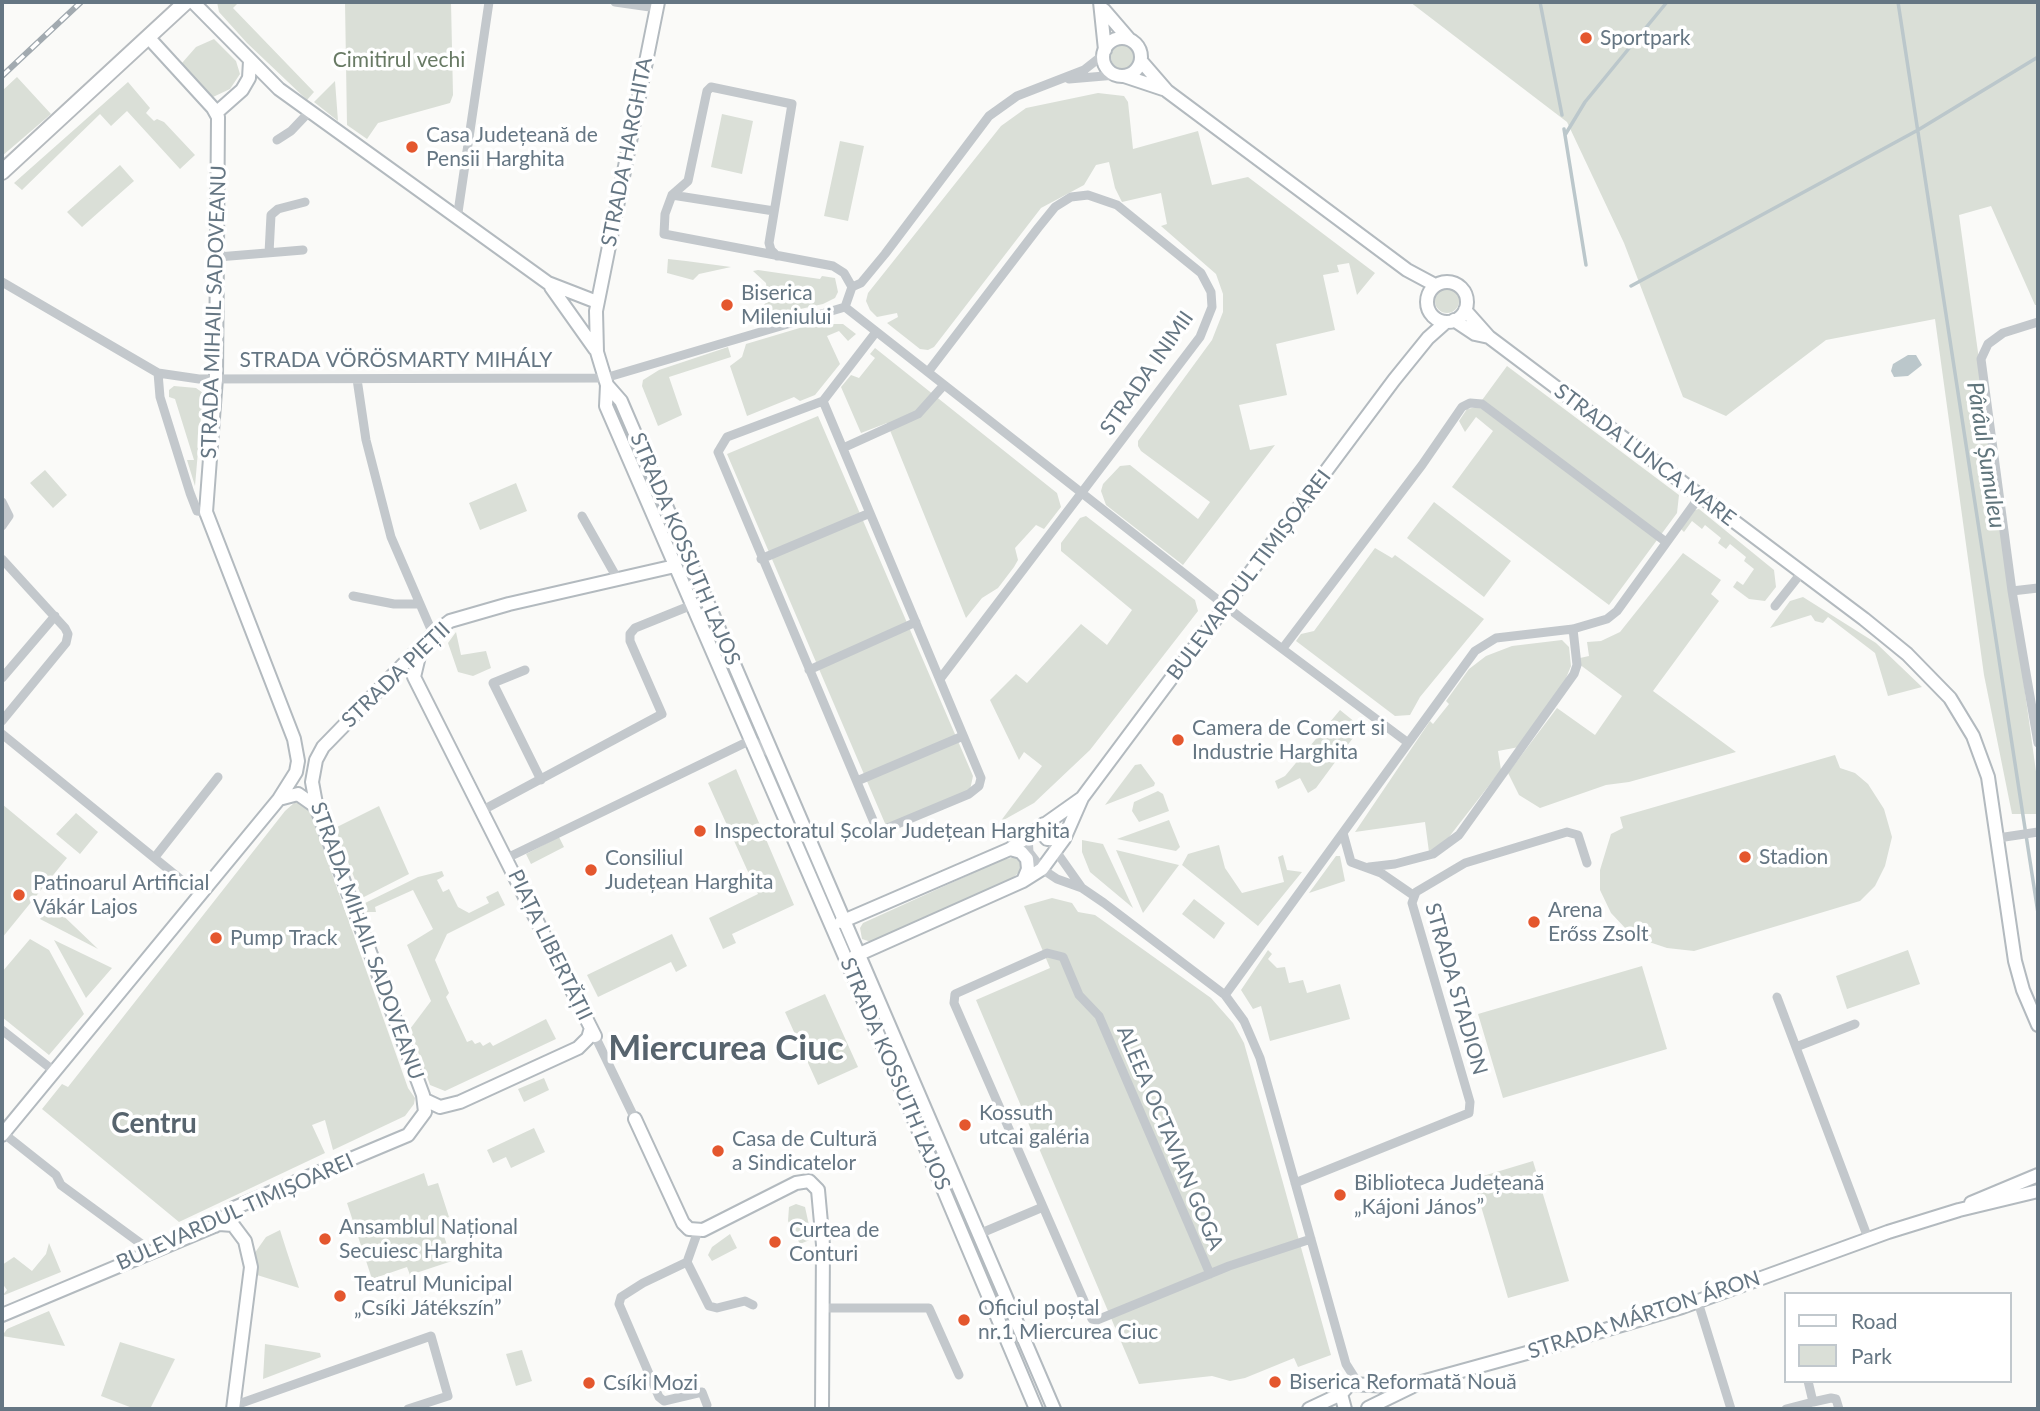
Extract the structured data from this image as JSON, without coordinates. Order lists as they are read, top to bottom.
{
  "streets": {
    "street": [
      "STRADA HARGHITA",
      "STRADA MIHAIL SADOVEANU",
      "STRADA VÖRÖSMARTY MIHÁLY",
      "STRADA INIMII",
      "STRADA LUNCA MARE",
      "STRADA KOSSUTH LAJOS",
      "BULEVARDUL TIMIȘOAREI",
      "STRADA PIEȚII",
      "PIAȚA LIBERTĂȚII",
      "STRADA STADION",
      "ALEEA OCTAVIAN GOGA",
      "STRADA MÁRTON ÁRON"
    ]
  },
  "crossings": [
    ["STRADA HARGHITA", "STRADA KOSSUTH LAJOS"],
    ["STRADA MIHAIL SADOVEANU", "STRADA VÖRÖSMARTY MIHÁLY"],
    ["STRADA MIHAIL SADOVEANU", "BULEVARDUL TIMIȘOAREI"],
    ["STRADA MIHAIL SADOVEANU", "STRADA PIEȚII"],
    ["STRADA VÖRÖSMARTY MIHÁLY", "STRADA KOSSUTH LAJOS"],
    ["STRADA LUNCA MARE", "BULEVARDUL TIMIȘOAREI"],
    ["STRADA KOSSUTH LAJOS", "BULEVARDUL TIMIȘOAREI"],
    ["STRADA KOSSUTH LAJOS", "STRADA PIEȚII"],
    ["STRADA KOSSUTH LAJOS", "PIAȚA LIBERTĂȚII"]
  ],
  "districts": ["Miercurea Ciuc", "Centru"],
  "water": ["Pârâul Șumuleu"],
  "parks": ["Cimitirul vechi"],
  "places": [
    "Sportpark",
    "Casa Județeană de Pensii Harghita",
    "Biserica Mileniului",
    "Camera de Comert si Industrie Harghita",
    "Inspectoratul Școlar Județean Harghita",
    "Stadion",
    "Consiliul Județean Harghita",
    "Patinoarul Artificial Vákár Lajos",
    "Arena Erőss Zsolt",
    "Pump Track",
    "Kossuth utcai galéria",
    "Casa de Cultură a Sindicatelor",
    "Biblioteca Județeană „Kájoni János”",
    "Ansamblul Național Secuiesc Harghita",
    "Curtea de Conturi",
    "Teatrul Municipal „Csíki Játékszín”",
    "Oficiul poștal nr.1 Miercurea Ciuc",
    "Biserica Reformată Nouă",
    "Csíki Mozi"
  ],
  "legend": ["Road", "Park"]
}
